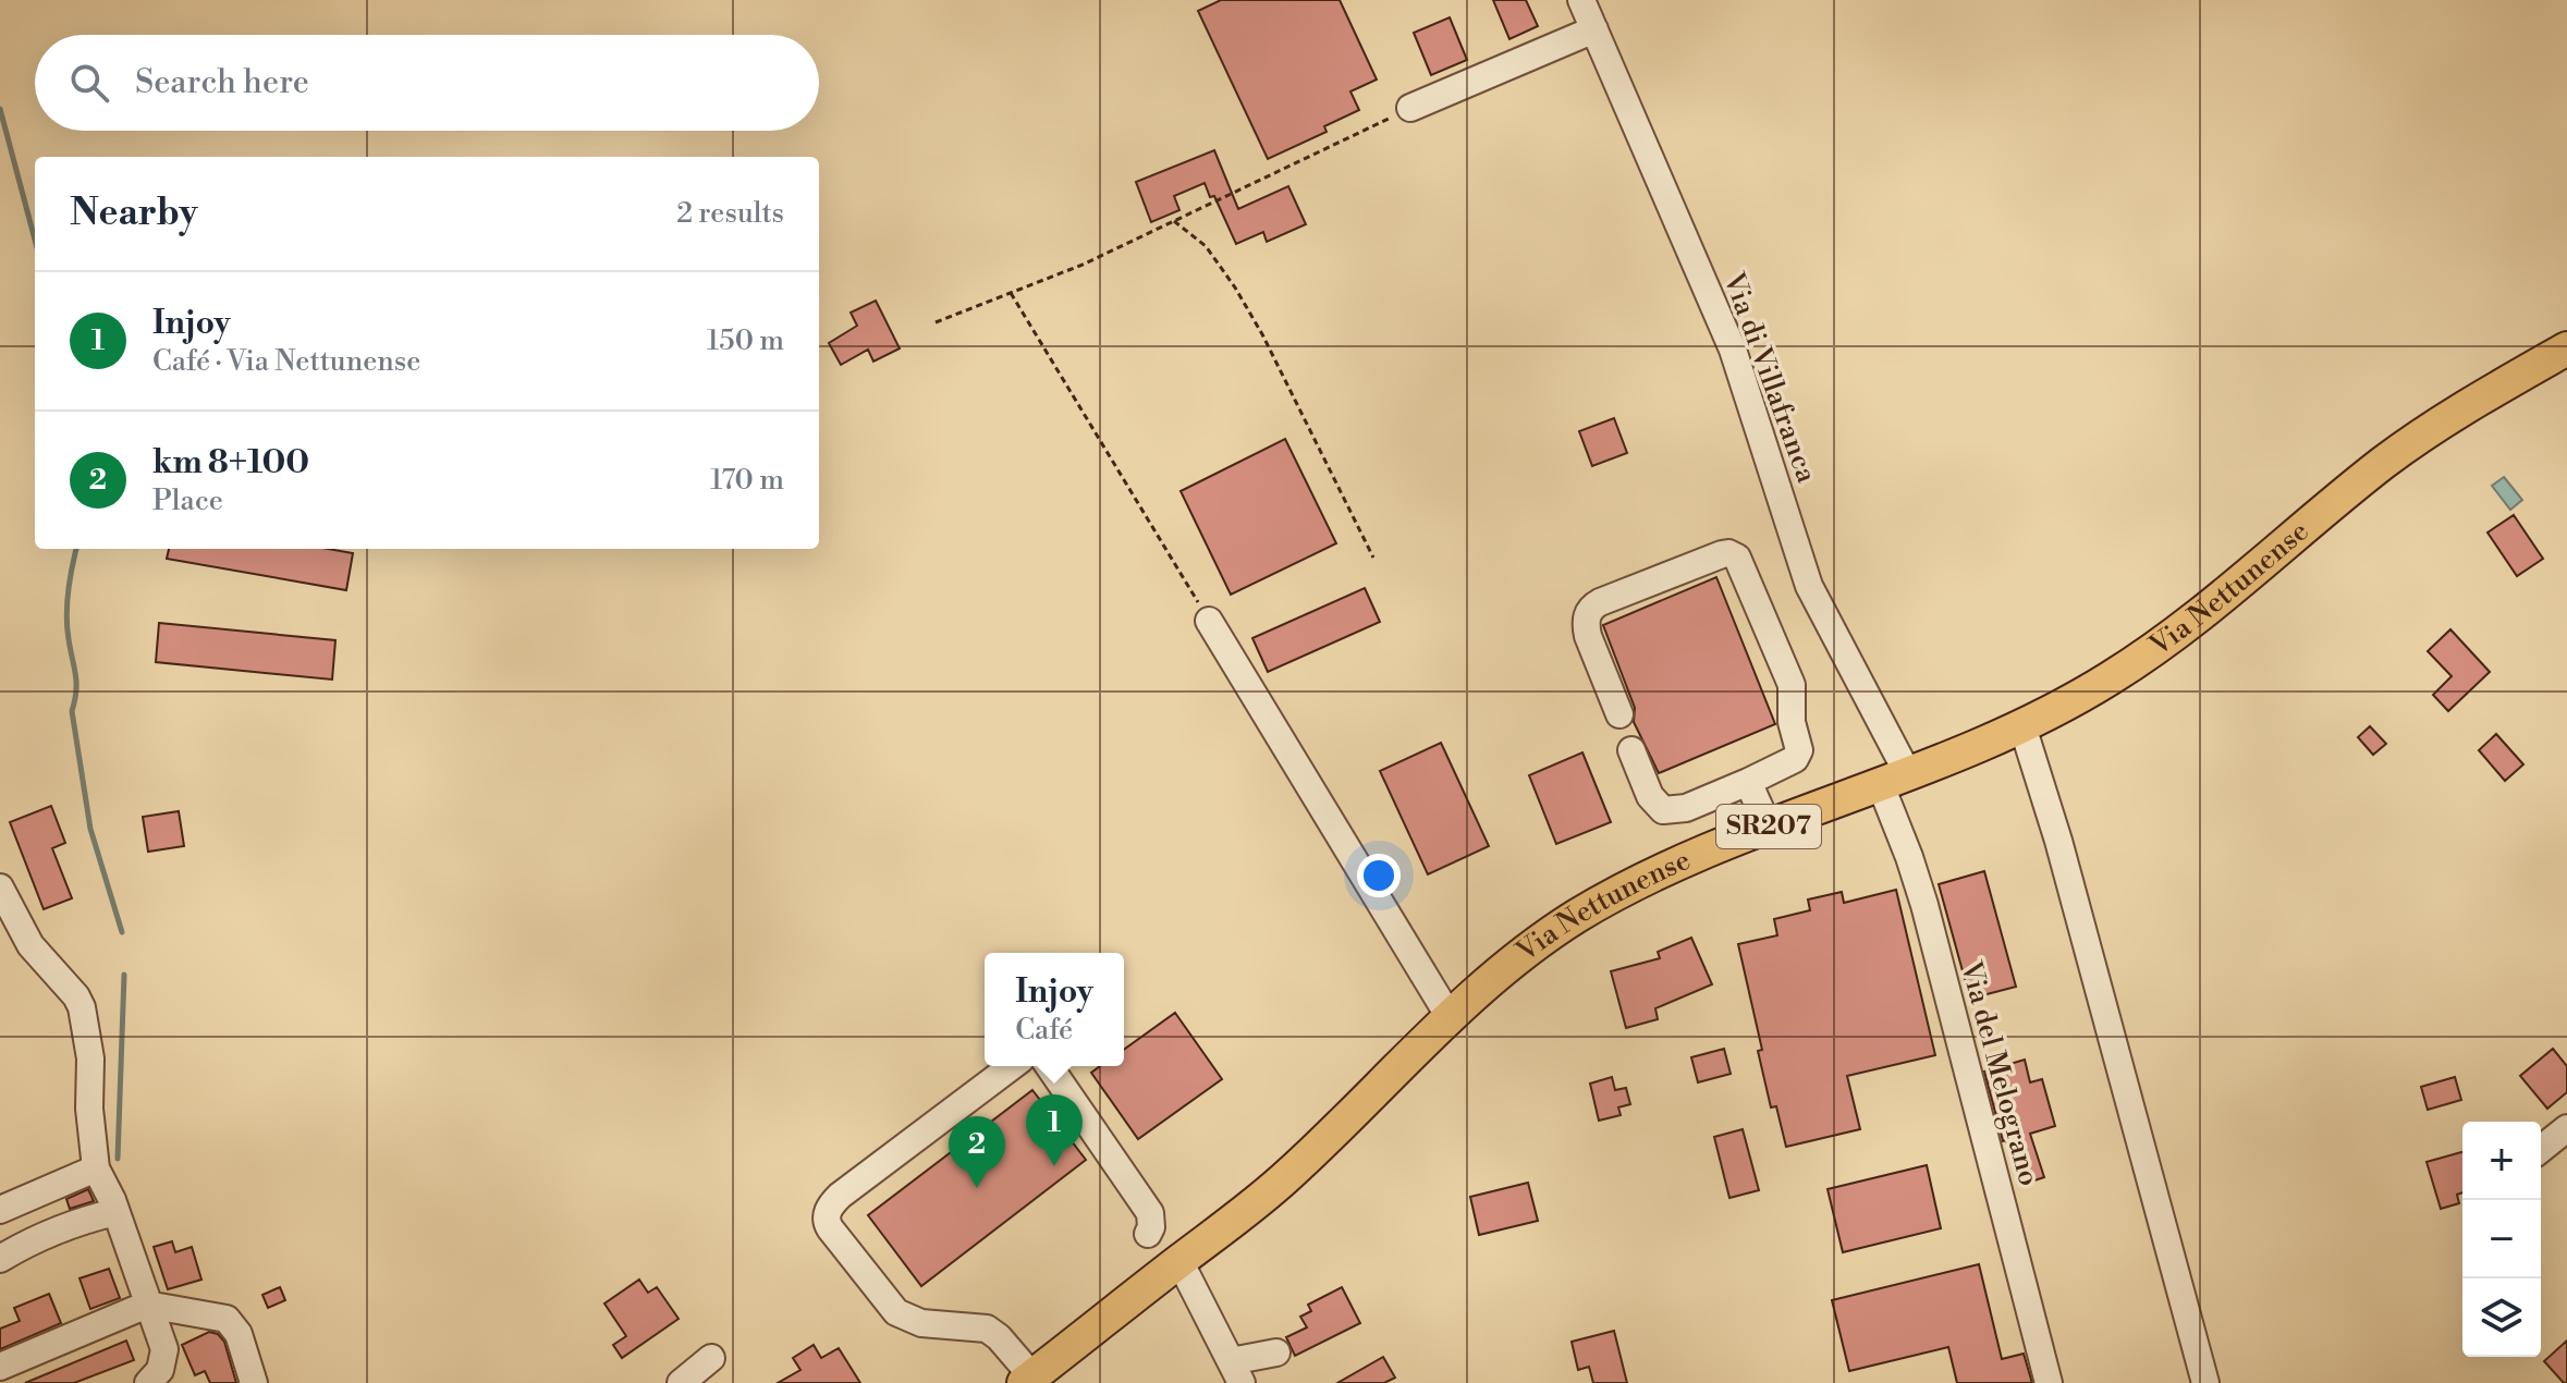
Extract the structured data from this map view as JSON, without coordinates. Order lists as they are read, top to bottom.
{
  "streets": {
    "main road": ["Via Nettunense", "SR207"],
    "street": ["Via di Villafranca", "Via del Melograno"]
  },
  "crossings": [
    ["Via di Villafranca", "Via Nettunense"],
    ["Via di Villafranca", "Via del Melograno"],
    ["Via Nettunense", "Via del Melograno"]
  ],
  "page": {
    "search": "Search here",
    "heading": ["Nearby", "2 results"],
    "list": [
      {
        "mark": "1",
        "name": "Injoy",
        "note": "Café · Via Nettunense",
        "value": "150 m"
      },
      {
        "mark": "2",
        "name": "km 8+100",
        "note": "Place",
        "value": "170 m"
      }
    ],
    "popup": ["Injoy", "Café"],
    "pins": ["1", "2"],
    "map_buttons": ["+", "−"]
  }
}
